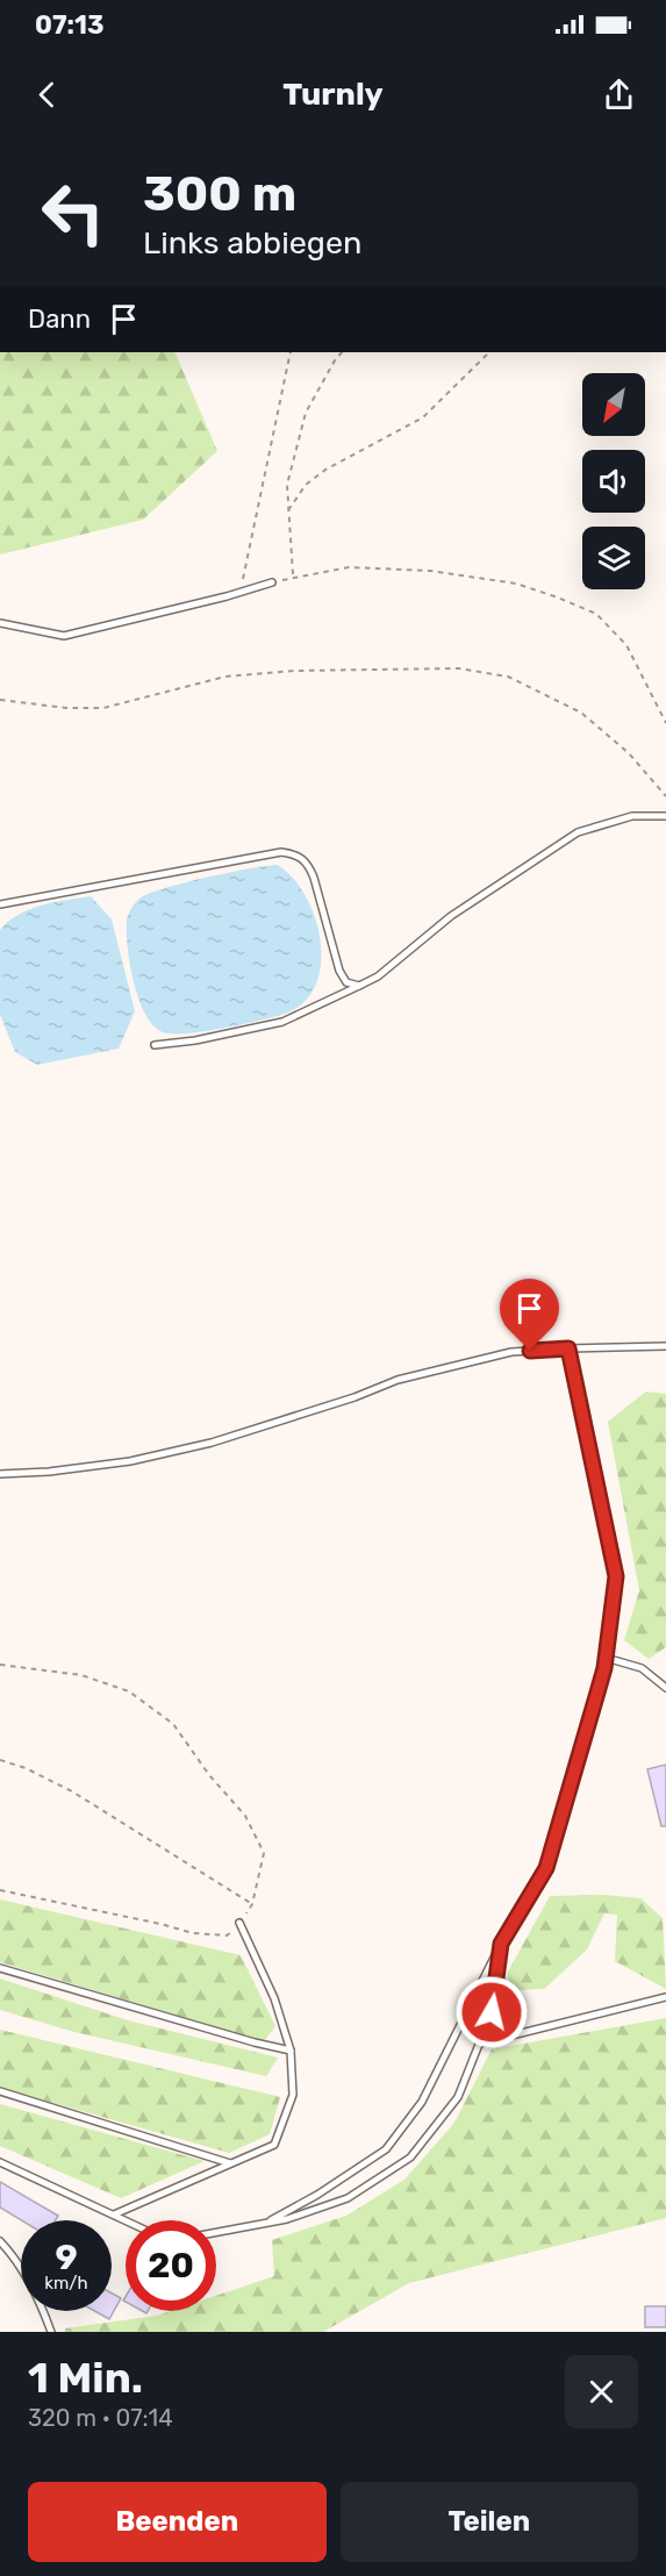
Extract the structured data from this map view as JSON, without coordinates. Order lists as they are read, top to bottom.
{
  "north": "bottom left",
  "page": {
    "status": "07:13",
    "header": "Turnly",
    "turn": ["300 m", "Links abbiegen"],
    "then": "Dann",
    "speed": "9 km/h",
    "limit": "20",
    "heading": ["1 Min.", "320 m · 07:14"],
    "buttons": ["Beenden", "Teilen"]
  }
}
